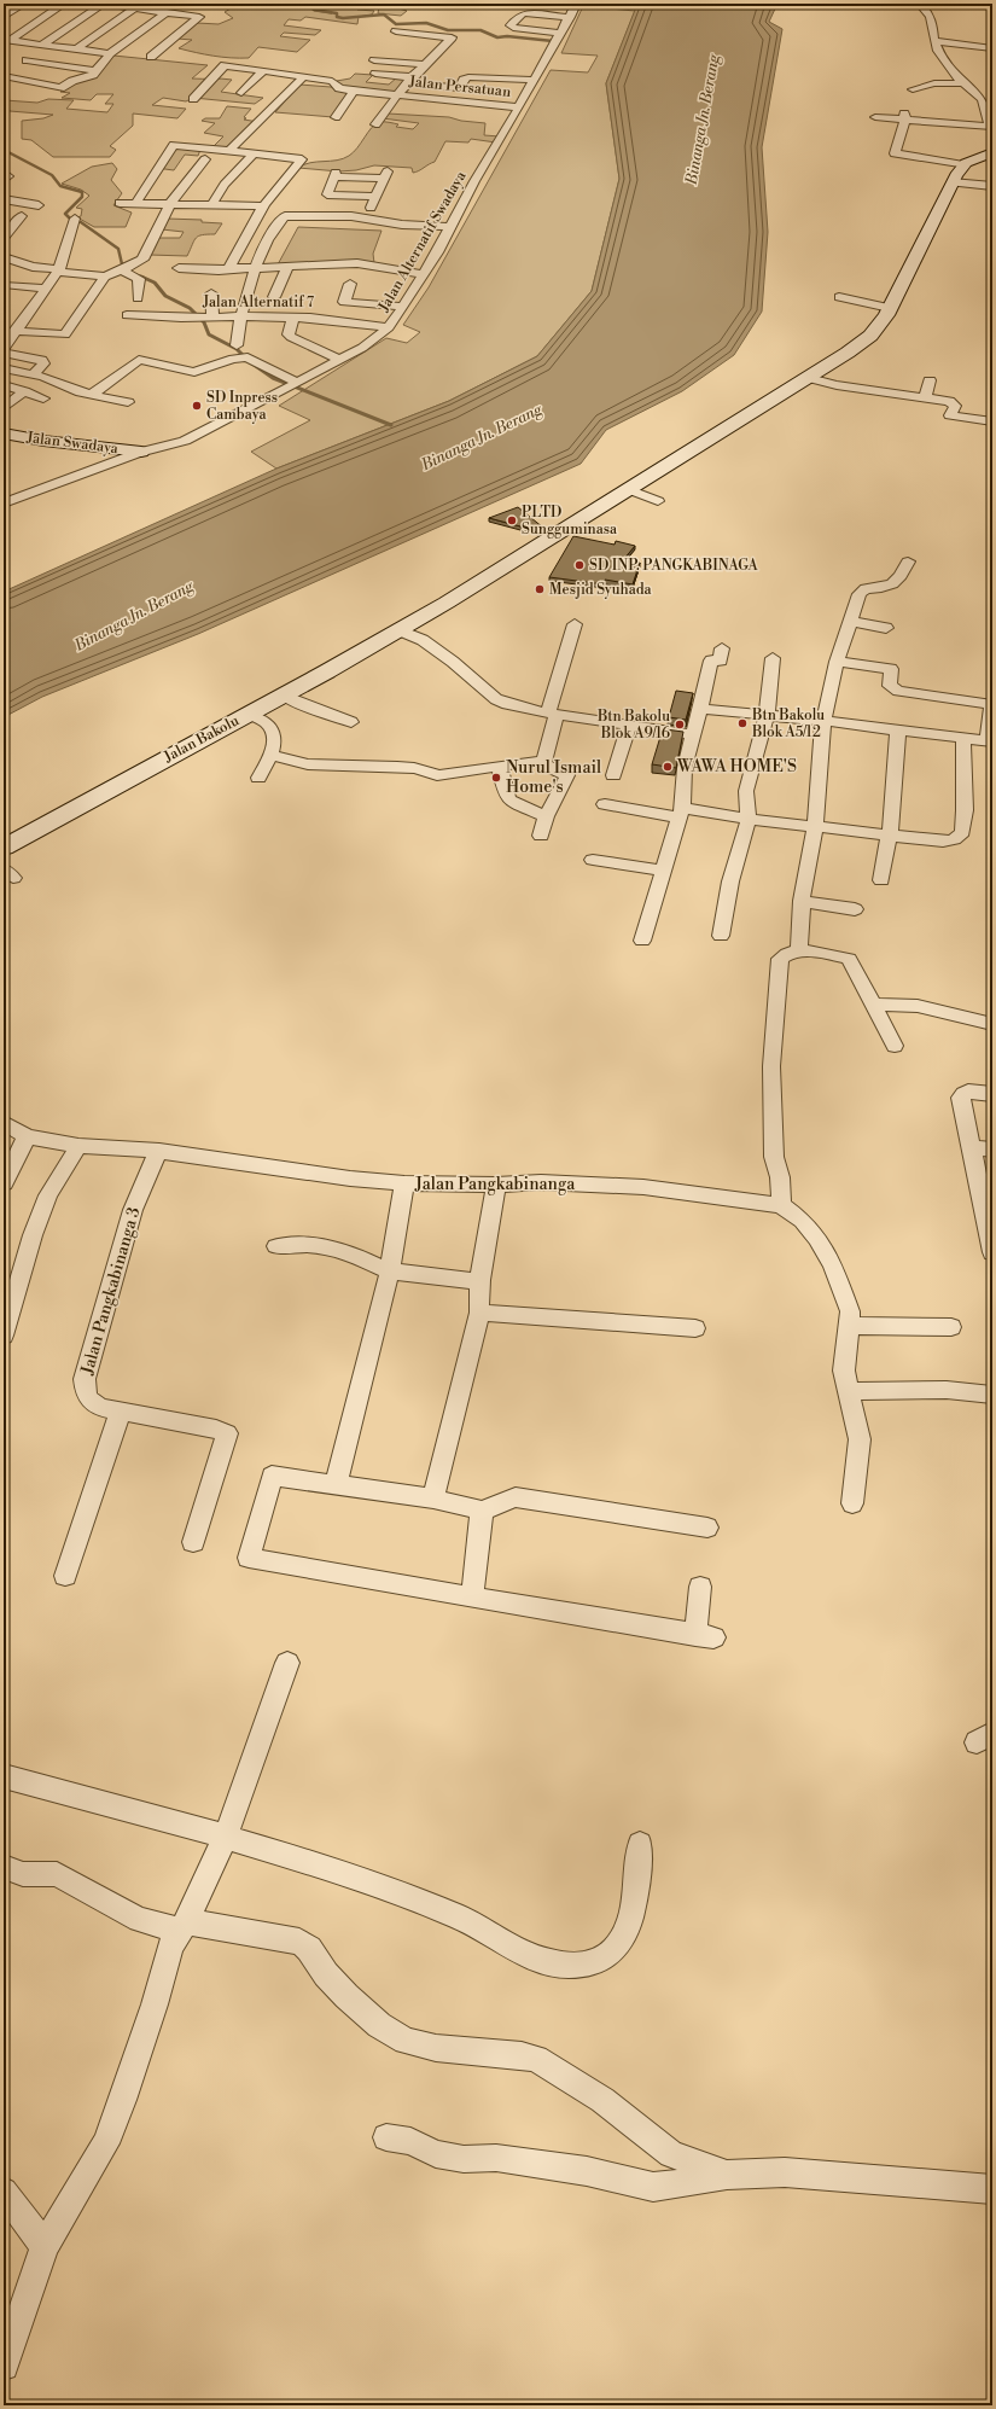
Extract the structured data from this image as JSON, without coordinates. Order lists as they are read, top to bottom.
{
  "streets": {
    "main road": ["Jalan Swadaya", "Jalan Bakolu"],
    "street": [
      "Jalan Persatuan",
      "Jalan Alternatif Swadaya",
      "Jalan Alternatif 7",
      "Jalan Pangkabinanga",
      "Jalan Pangkabinanga 3"
    ]
  },
  "crossings": [
    ["Jalan Persatuan", "Jalan Alternatif Swadaya"],
    ["Jalan Alternatif Swadaya", "Jalan Alternatif 7"],
    ["Jalan Alternatif Swadaya", "Jalan Swadaya"],
    ["Jalan Pangkabinanga", "Jalan Pangkabinanga 3"]
  ],
  "water": ["Binanga Jn. Berang"],
  "places": [
    "SD Inpress Cambaya",
    "PLTD Sungguminasa",
    "SD INP. PANGKABINAGA",
    "Mesjid Syuhada",
    "Btn Bakolu Blok A5/12",
    "Btn Bakolu Blok A9/16",
    "WAWA HOME'S",
    "Nurul Ismail Home's"
  ]
}
